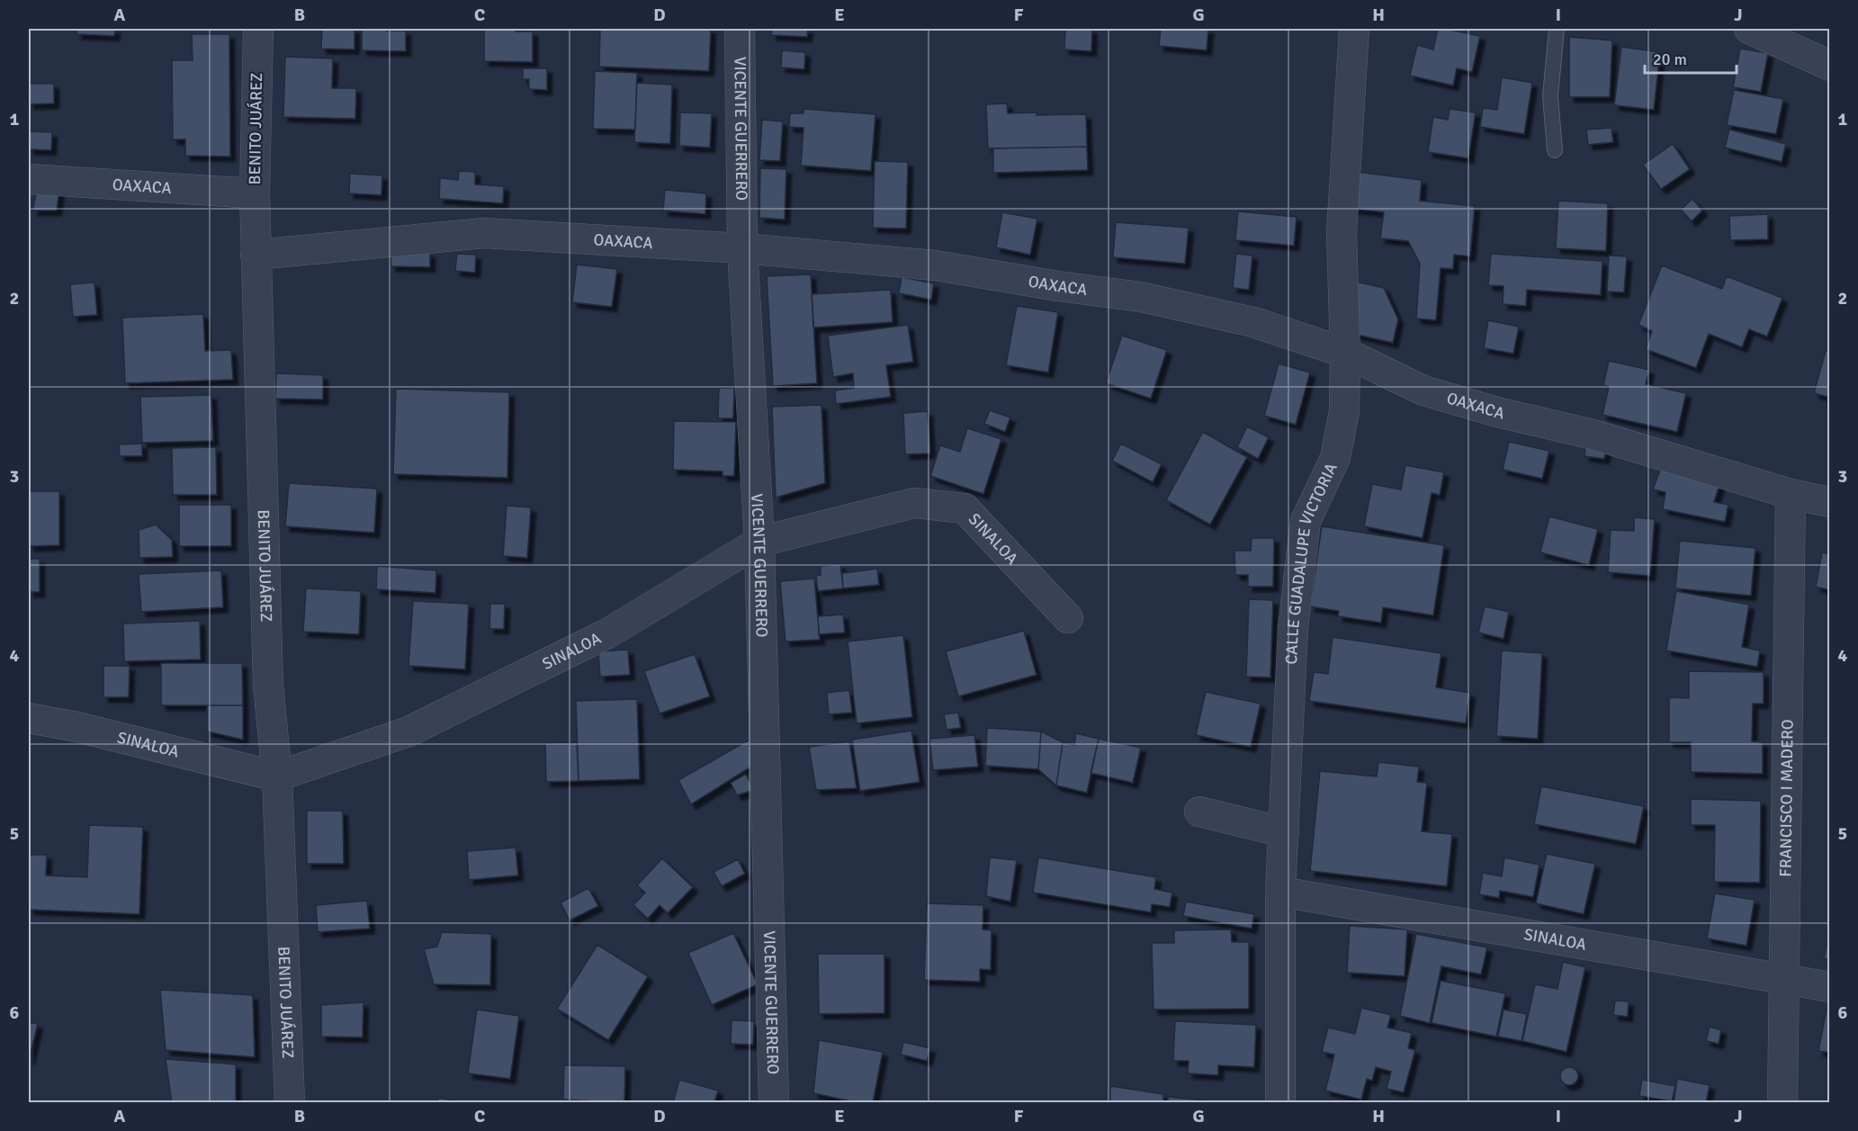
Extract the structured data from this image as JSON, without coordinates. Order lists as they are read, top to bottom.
{
  "streets": {
    "street": [
      "BENITO JUÁREZ",
      "VICENTE GUERRERO",
      "OAXACA",
      "SINALOA",
      "CALLE GUADALUPE VICTORIA",
      "FRANCISCO I MADERO"
    ]
  },
  "crossings": [
    ["BENITO JUÁREZ", "OAXACA"],
    ["BENITO JUÁREZ", "SINALOA"],
    ["VICENTE GUERRERO", "OAXACA"],
    ["VICENTE GUERRERO", "SINALOA"],
    ["OAXACA", "CALLE GUADALUPE VICTORIA"],
    ["OAXACA", "FRANCISCO I MADERO"],
    ["SINALOA", "CALLE GUADALUPE VICTORIA"],
    ["SINALOA", "FRANCISCO I MADERO"]
  ],
  "scale_bar": "20 m",
  "grid": {
    "columns": [
      "A",
      "B",
      "C",
      "D",
      "E",
      "F",
      "G",
      "H",
      "I",
      "J"
    ],
    "rows": [
      "1",
      "2",
      "3",
      "4",
      "5",
      "6"
    ]
  }
}
